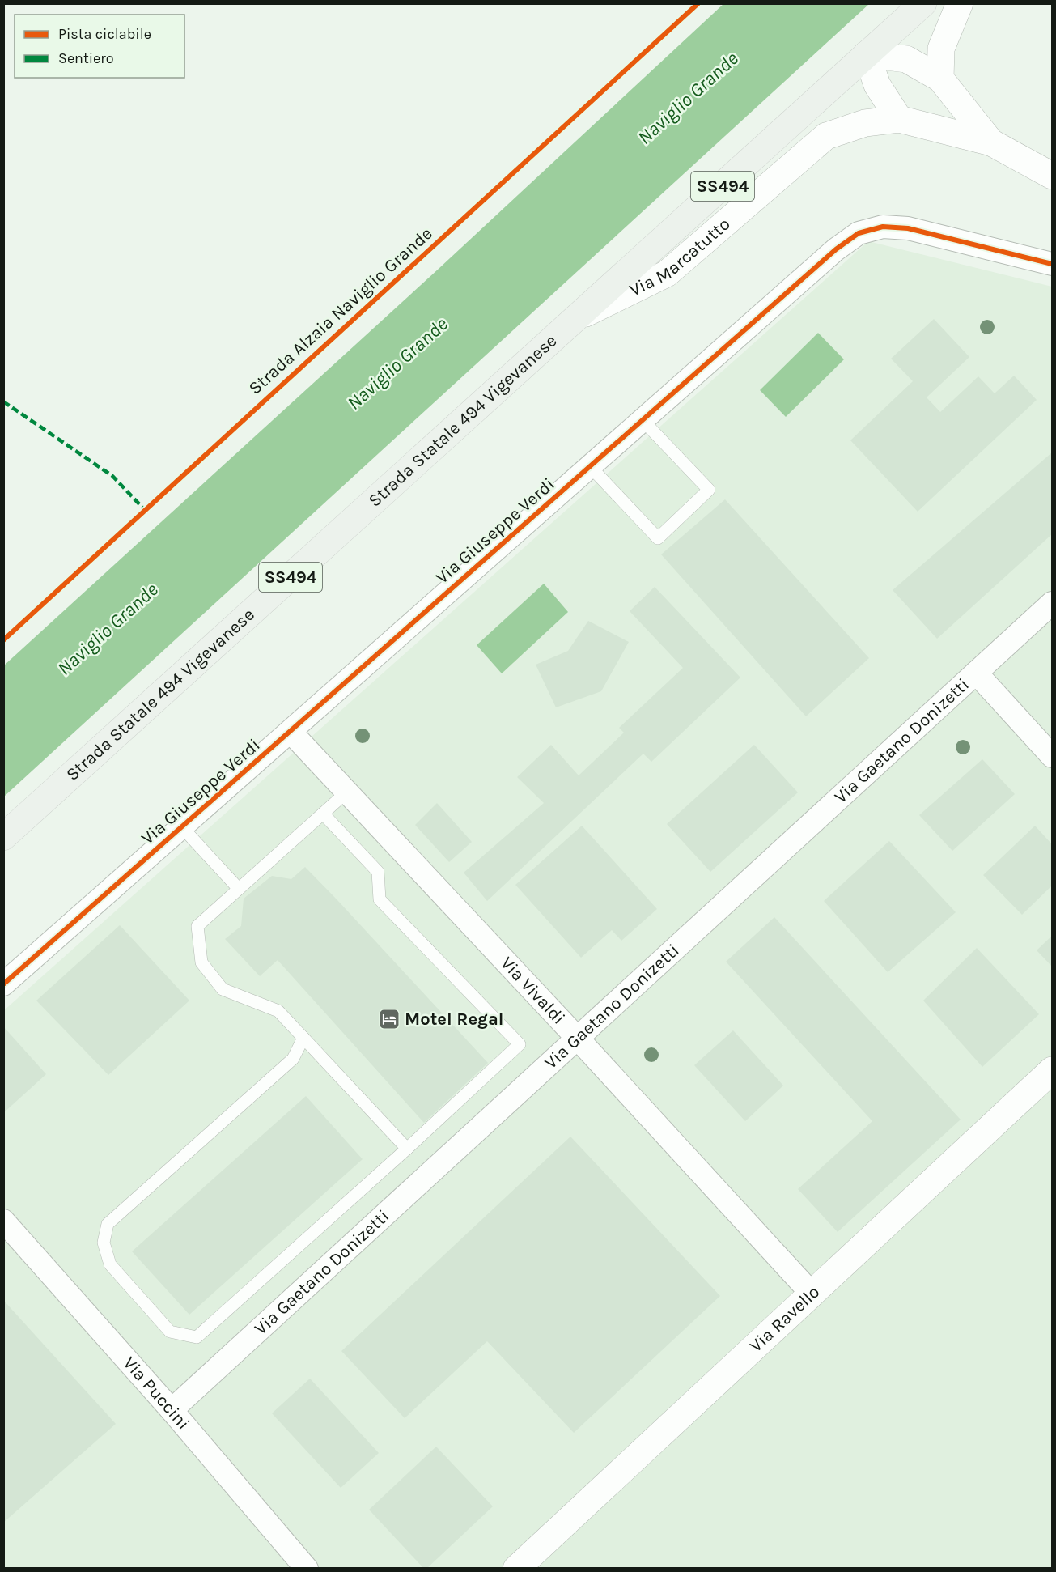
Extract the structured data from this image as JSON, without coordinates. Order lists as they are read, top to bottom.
{
  "streets": {
    "main road": ["SS494", "Strada Statale 494 Vigevanese"],
    "street": [
      "Via Marcatutto",
      "Via Giuseppe Verdi",
      "Via Gaetano Donizetti",
      "Via Vivaldi",
      "Via Ravello",
      "Via Puccini"
    ],
    "cycle path": ["Strada Alzaia Naviglio Grande"]
  },
  "crossings": [
    ["Via Marcatutto", "Strada Statale 494 Vigevanese"],
    ["Via Giuseppe Verdi", "Via Vivaldi"],
    ["Via Gaetano Donizetti", "Via Vivaldi"],
    ["Via Gaetano Donizetti", "Via Puccini"],
    ["Via Vivaldi", "Via Ravello"]
  ],
  "water": ["Naviglio Grande"],
  "places": {
    "hotel": ["Motel Regal"]
  },
  "legend": ["Pista ciclabile", "Sentiero"]
}
